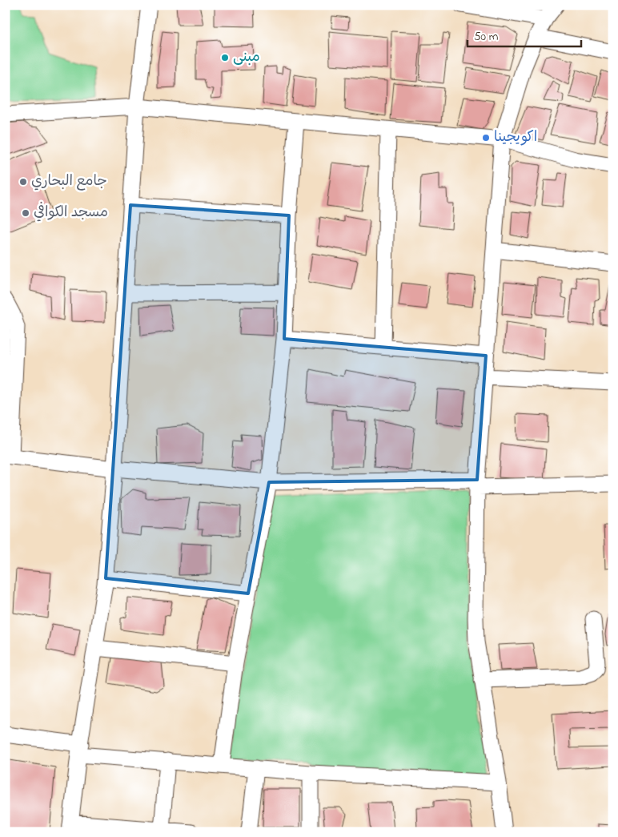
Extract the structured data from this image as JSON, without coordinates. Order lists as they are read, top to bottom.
{
  "places": [
    "مبنى",
    "اكويجينا",
    "جامع البحاري",
    "مسجد الكوافي"
  ],
  "scale_bar": "50 m"
}
